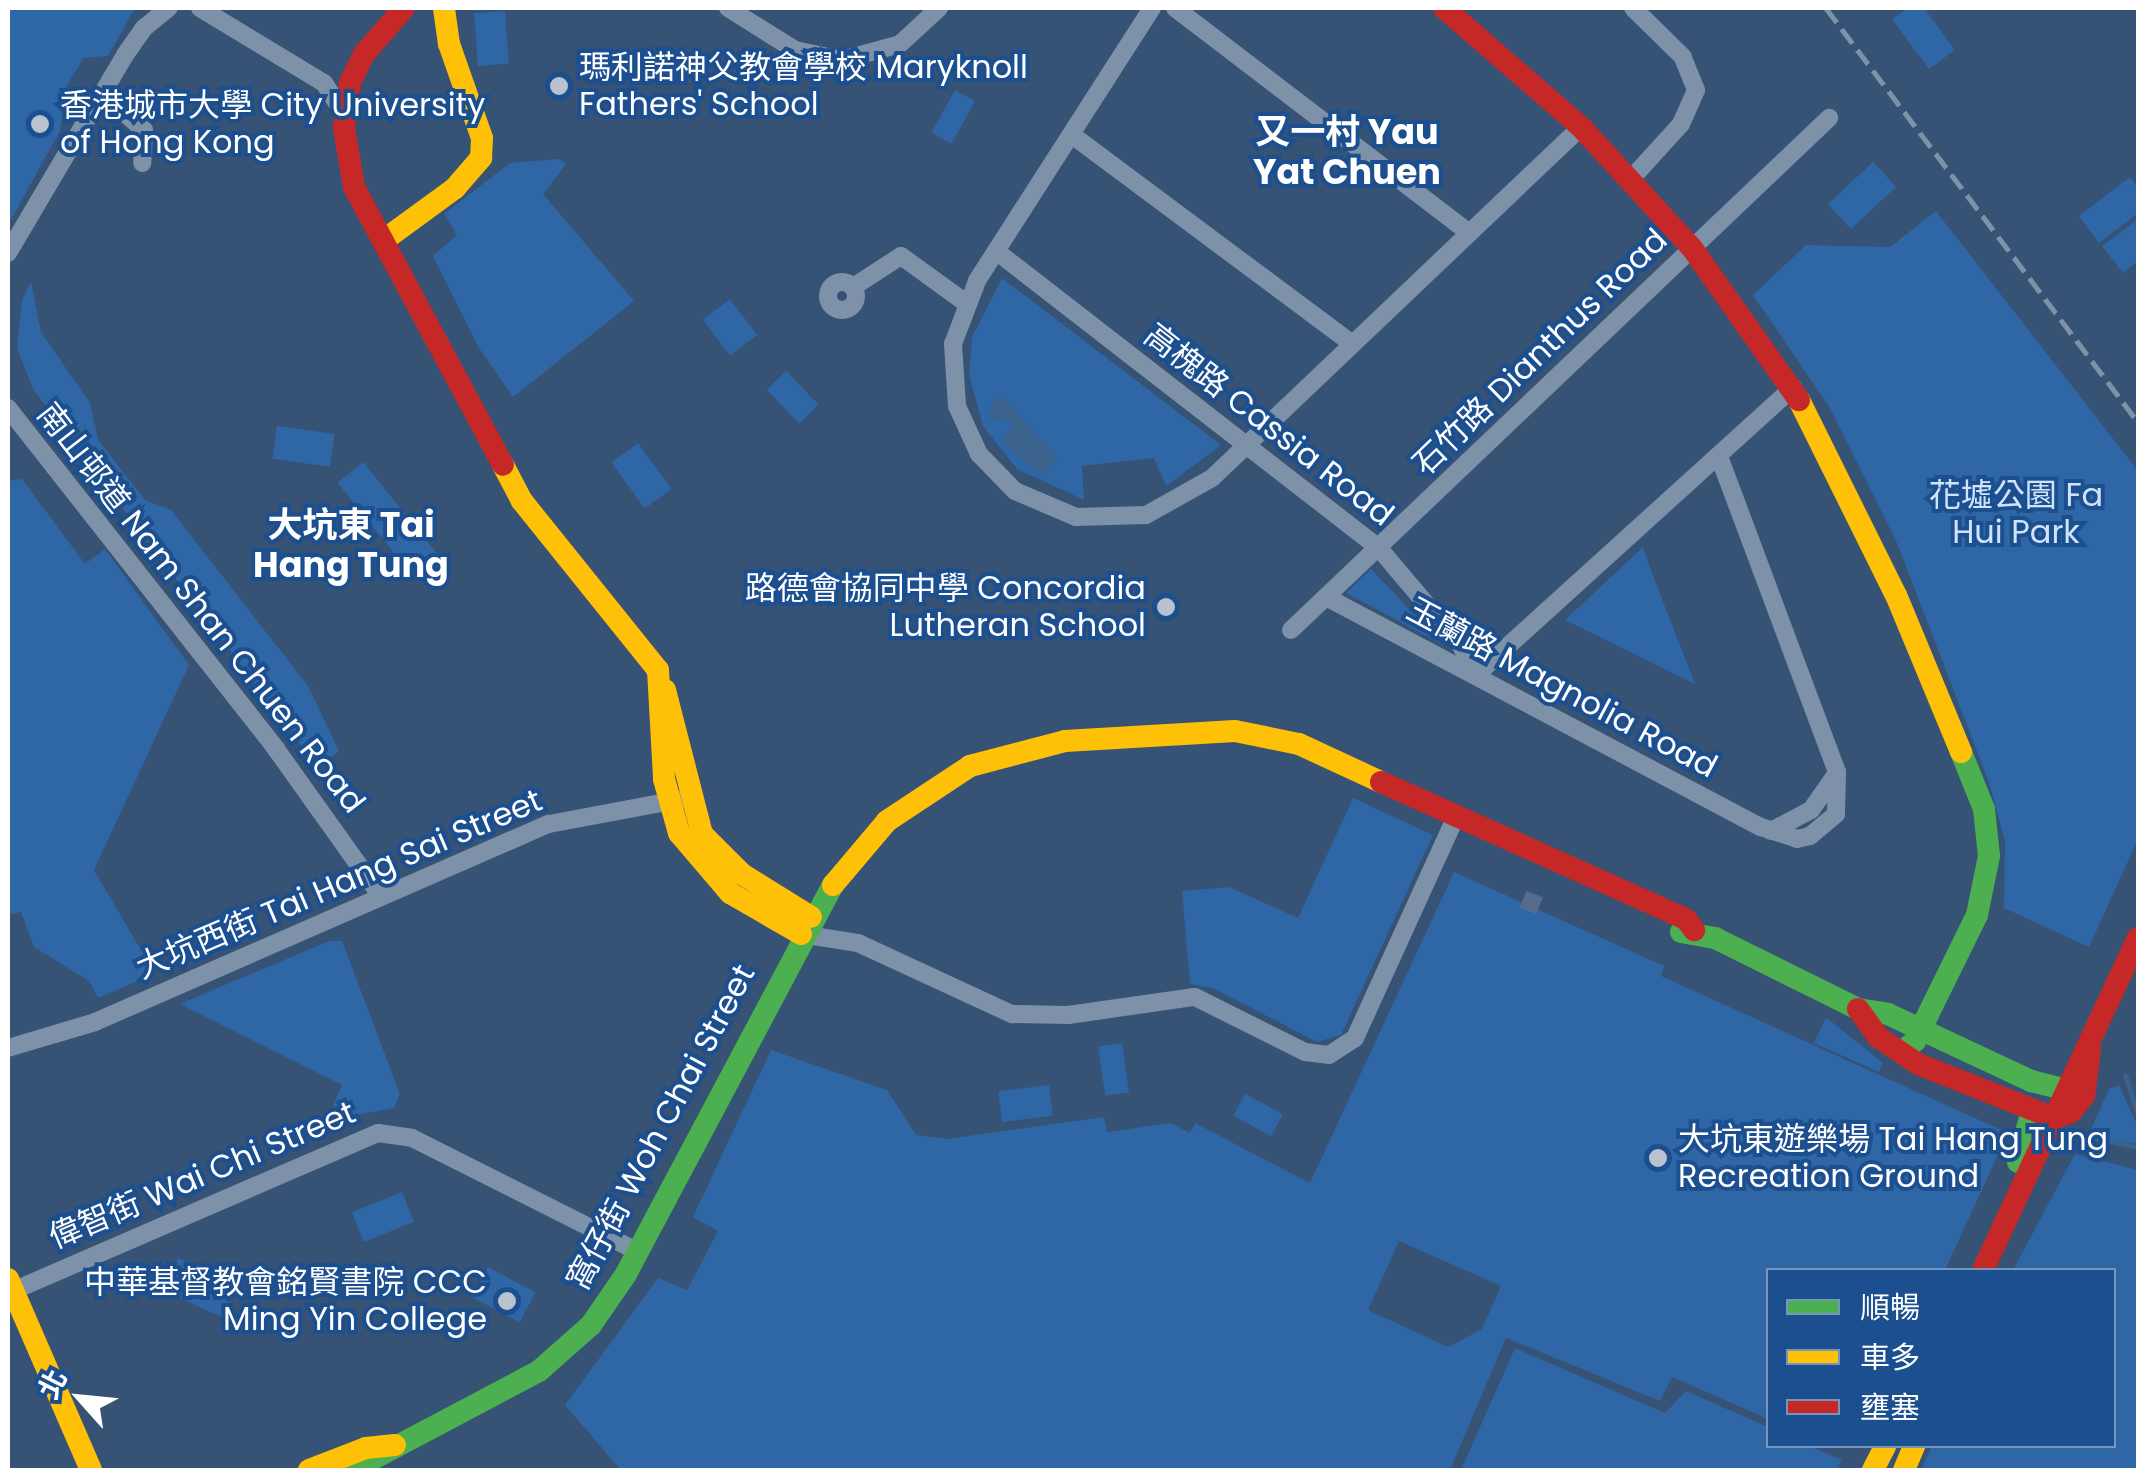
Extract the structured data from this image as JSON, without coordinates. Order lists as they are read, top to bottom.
{
  "streets": {
    "main road": ["窩仔街 Woh Chai Street"],
    "street": [
      "石竹路 Dianthus Road",
      "高槐路 Cassia Road",
      "南山邨道 Nam Shan Chuen Road",
      "玉蘭路 Magnolia Road",
      "大坑西街 Tai Hang Sai Street",
      "偉智街 Wai Chi Street"
    ]
  },
  "crossings": [
    ["石竹路 Dianthus Road", "高槐路 Cassia Road"],
    ["石竹路 Dianthus Road", "玉蘭路 Magnolia Road"],
    ["高槐路 Cassia Road", "玉蘭路 Magnolia Road"],
    ["南山邨道 Nam Shan Chuen Road", "大坑西街 Tai Hang Sai Street"],
    ["窩仔街 Woh Chai Street", "偉智街 Wai Chi Street"]
  ],
  "districts": ["又一村 Yau Yat Chuen", "大坑東 Tai Hang Tung"],
  "parks": ["花墟公園 Fa Hui Park"],
  "places": [
    "瑪利諾神父教會學校 Maryknoll Fathers' School",
    "香港城市大學 City University of Hong Kong",
    "路德會協同中學 Concordia Lutheran School",
    "大坑東遊樂場 Tai Hang Tung Recreation Ground",
    "中華基督教會銘賢書院 CCC Ming Yin College"
  ],
  "legend": ["順暢", "車多", "壅塞"],
  "north": "top left"
}
